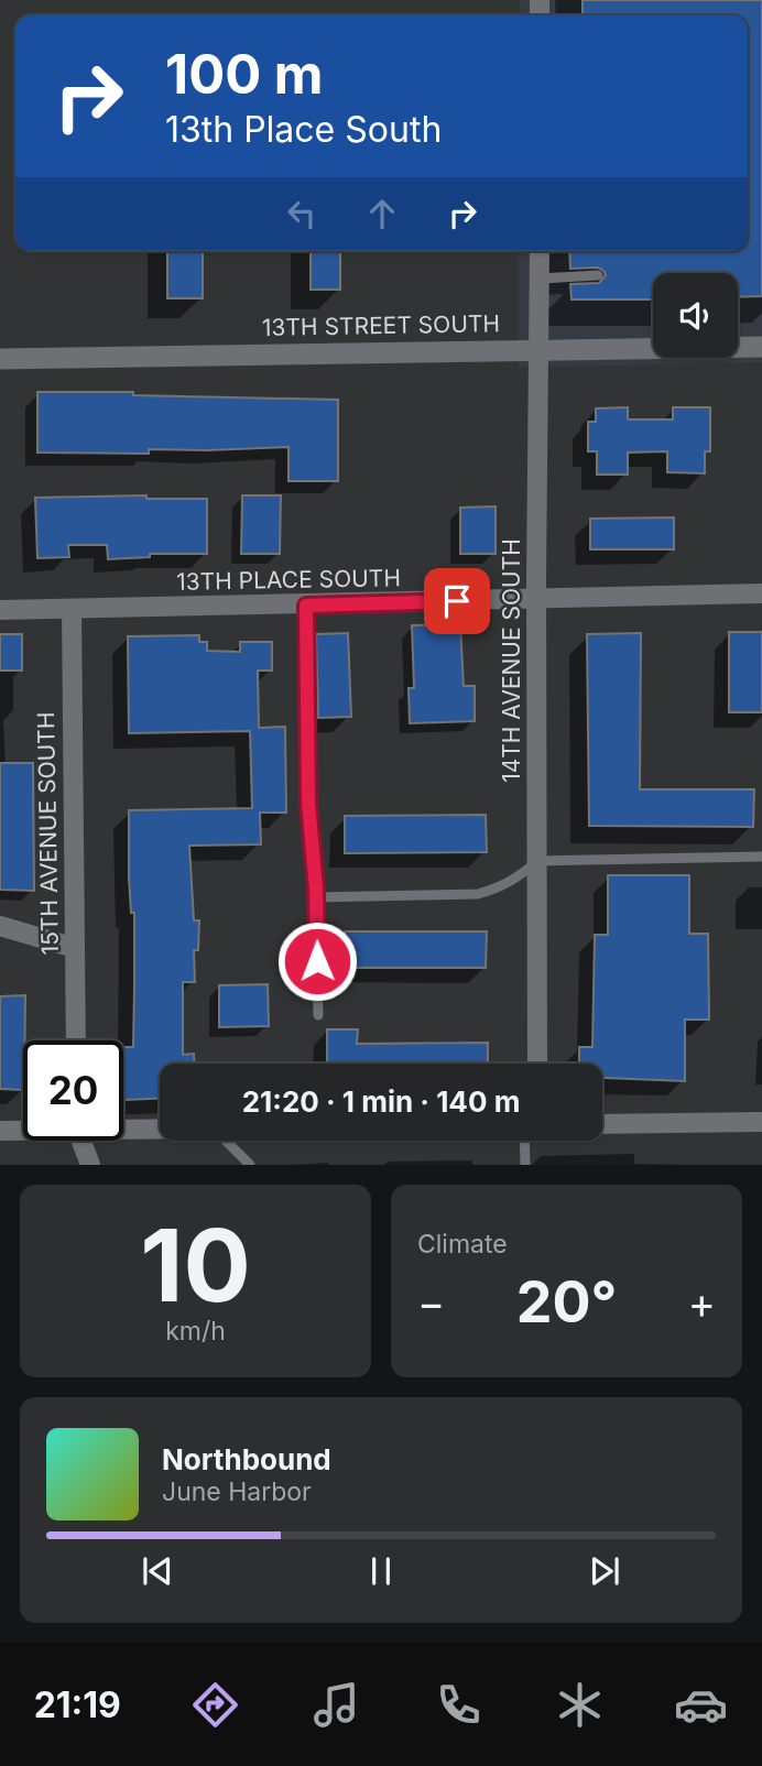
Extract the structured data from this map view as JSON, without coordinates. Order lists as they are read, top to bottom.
{
  "streets": {
    "street": [
      "13TH STREET SOUTH",
      "13TH PLACE SOUTH",
      "14TH AVENUE SOUTH",
      "15TH AVENUE SOUTH"
    ]
  },
  "crossings": [
    ["13TH STREET SOUTH", "14TH AVENUE SOUTH"],
    ["13TH PLACE SOUTH", "14TH AVENUE SOUTH"],
    ["13TH PLACE SOUTH", "15TH AVENUE SOUTH"]
  ],
  "page": {
    "turn": ["100 m", "13th Place South"],
    "limit": "20",
    "trip": "21:20 · 1 min · 140 m",
    "tile": [
      ["10", "km/h"],
      "Climate"
    ],
    "heat": ["−", "20°", "+"],
    "song": ["Northbound", "June Harbor"],
    "tabs": "21:19"
  }
}
